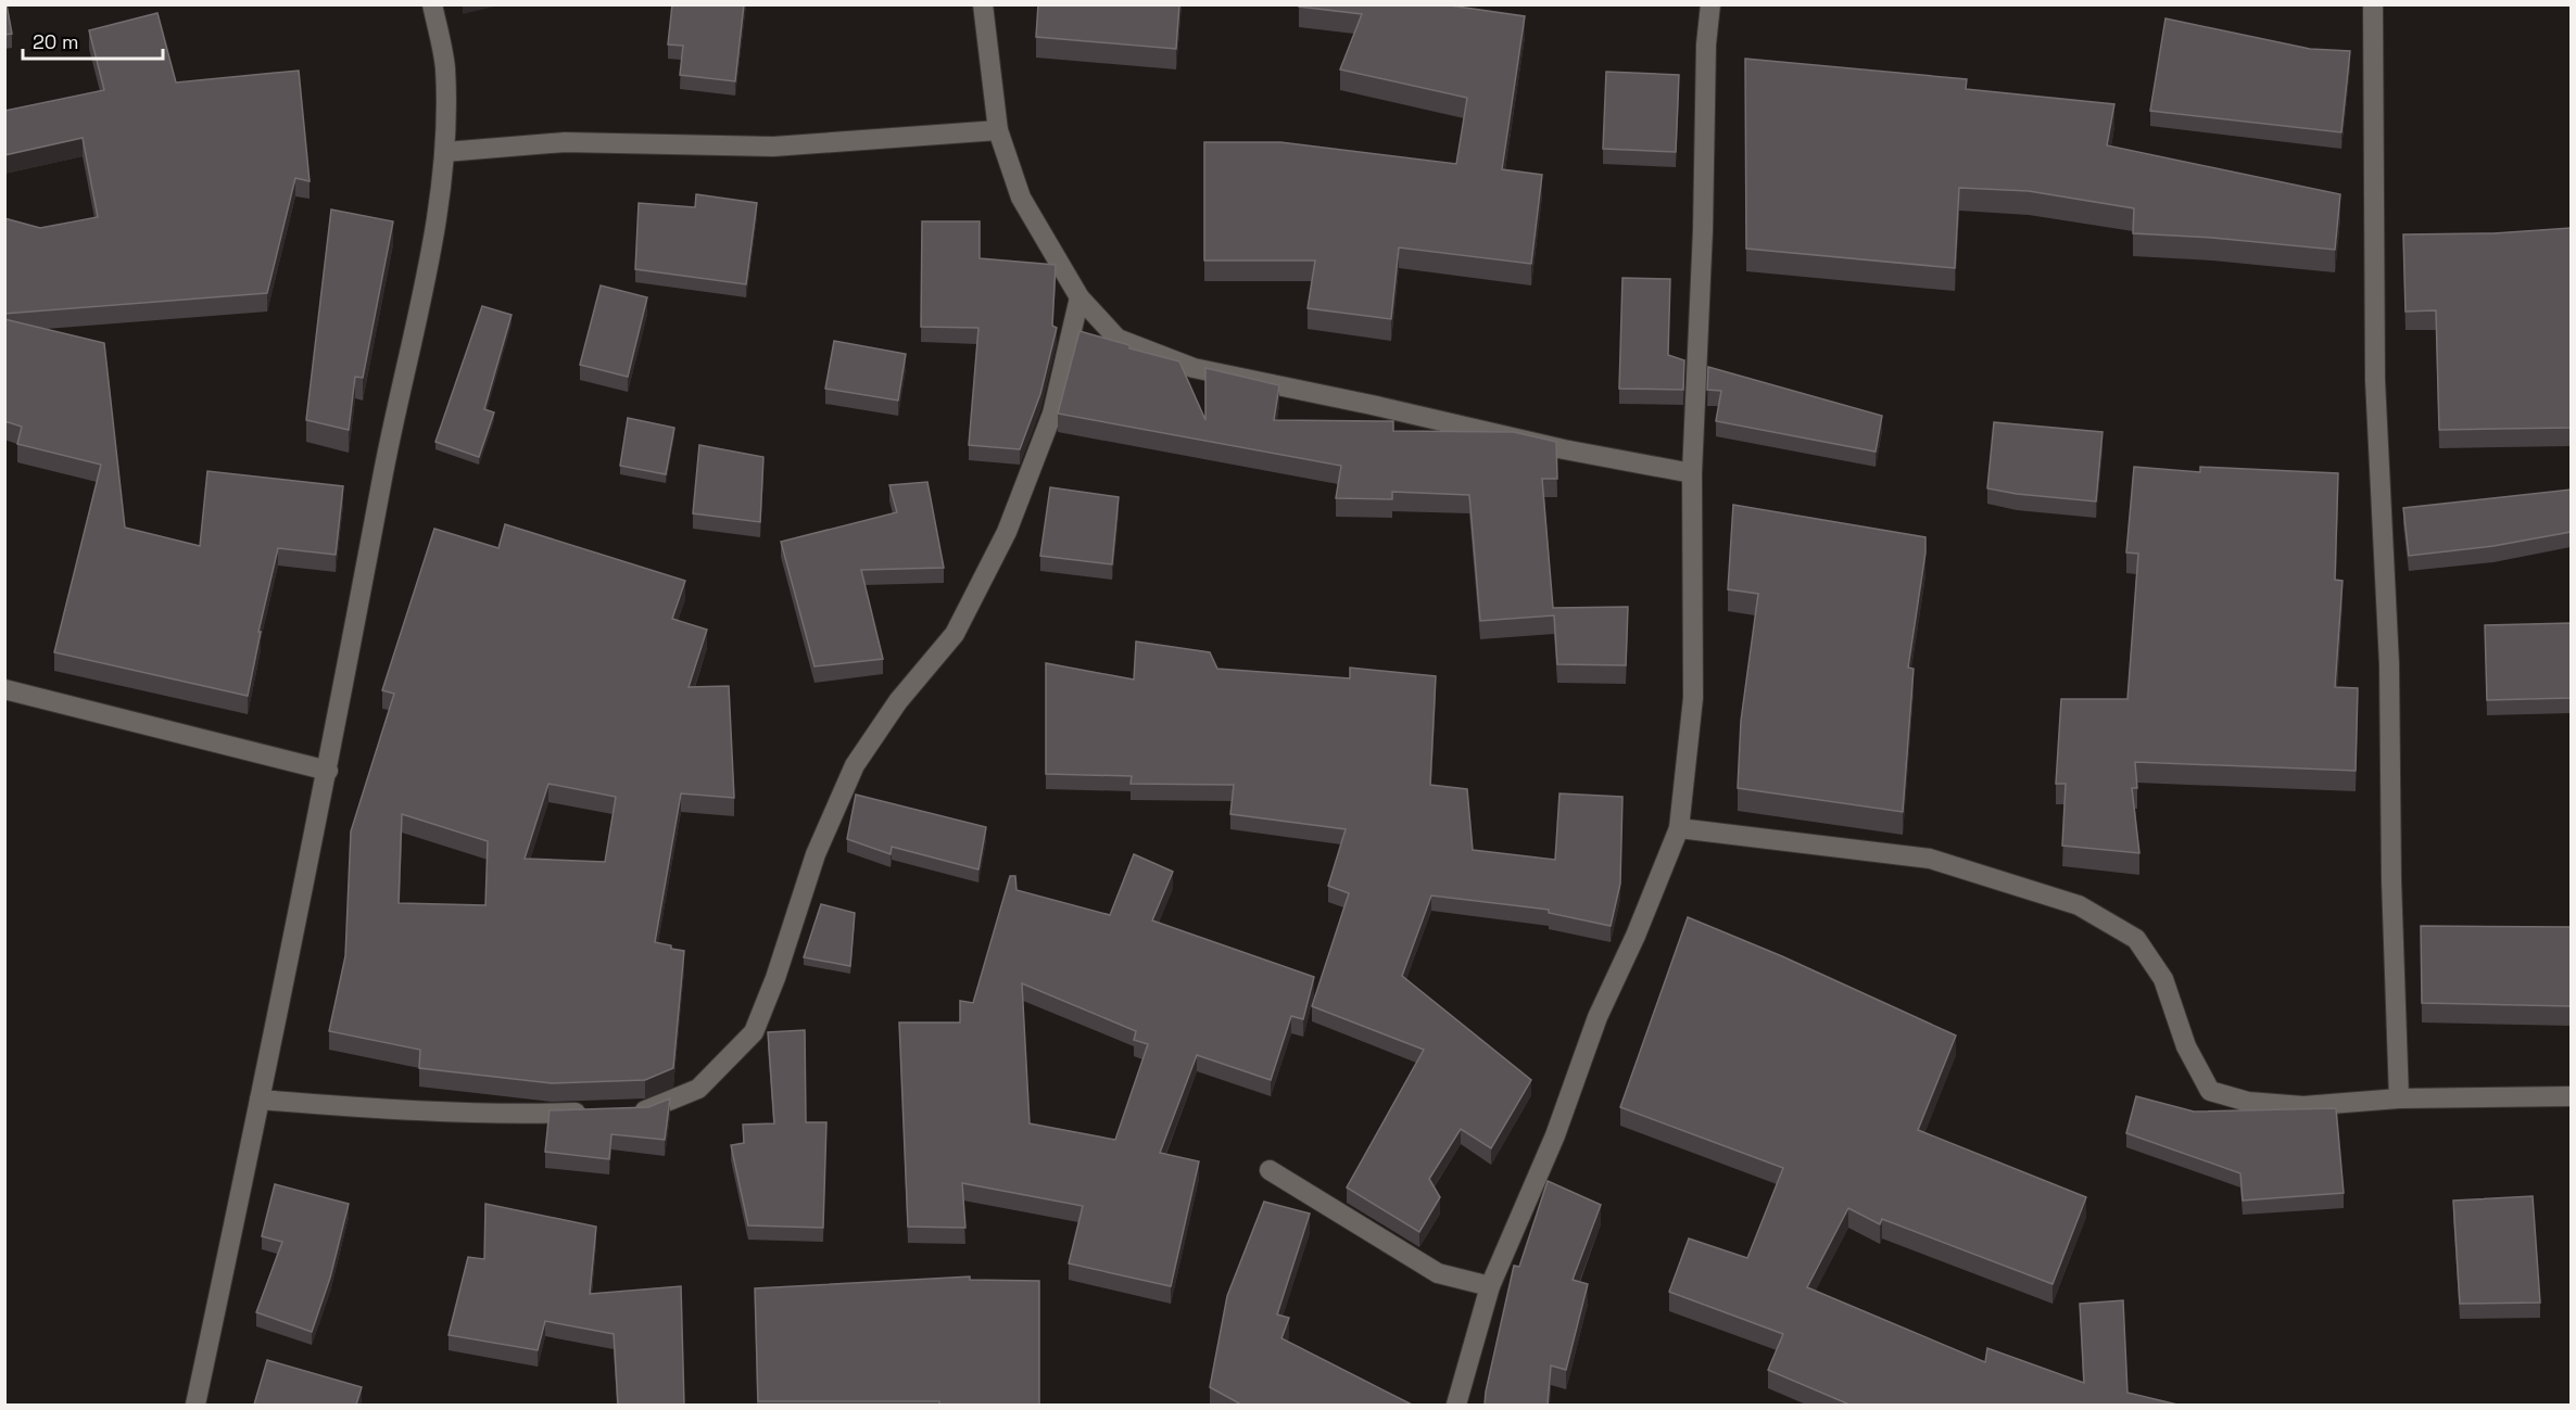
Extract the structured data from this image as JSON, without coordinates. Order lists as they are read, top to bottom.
{
  "scale_bar": "20 m"
}
